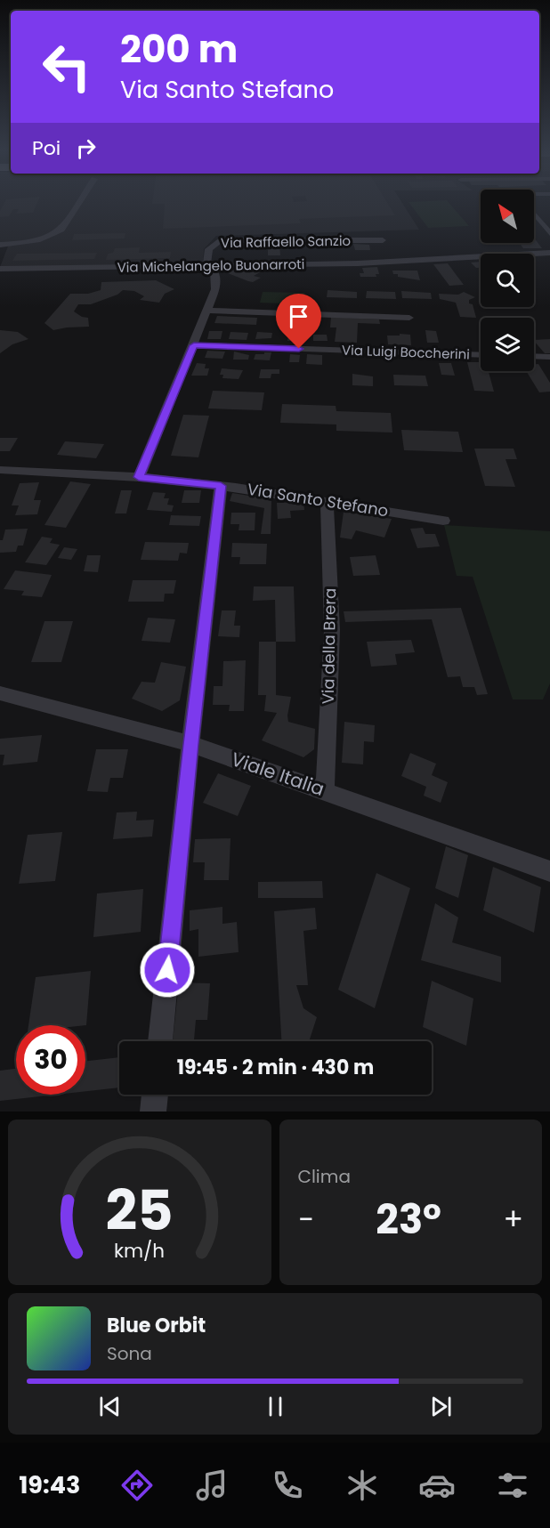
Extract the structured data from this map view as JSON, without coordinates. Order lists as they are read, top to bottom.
{
  "streets": {
    "street": [
      "Via Raffaello Sanzio",
      "Via Michelangelo Buonarroti",
      "Via Luigi Boccherini",
      "Via Santo Stefano",
      "Via della Brera",
      "Viale Italia"
    ]
  },
  "crossings": [
    ["Via Raffaello Sanzio", "Via Michelangelo Buonarroti"],
    ["Via Santo Stefano", "Via della Brera"],
    ["Via della Brera", "Viale Italia"]
  ],
  "north": "top left",
  "page": {
    "turn": ["200 m", "Via Santo Stefano"],
    "then": "Poi",
    "limit": "30",
    "trip": "19:45 · 2 min · 430 m",
    "tile": "Clima",
    "heat": ["−", "23°", "+"],
    "song": ["Blue Orbit", "Sona"],
    "tabs": "19:43",
    "gauge": ["25", "km/h"]
  }
}
